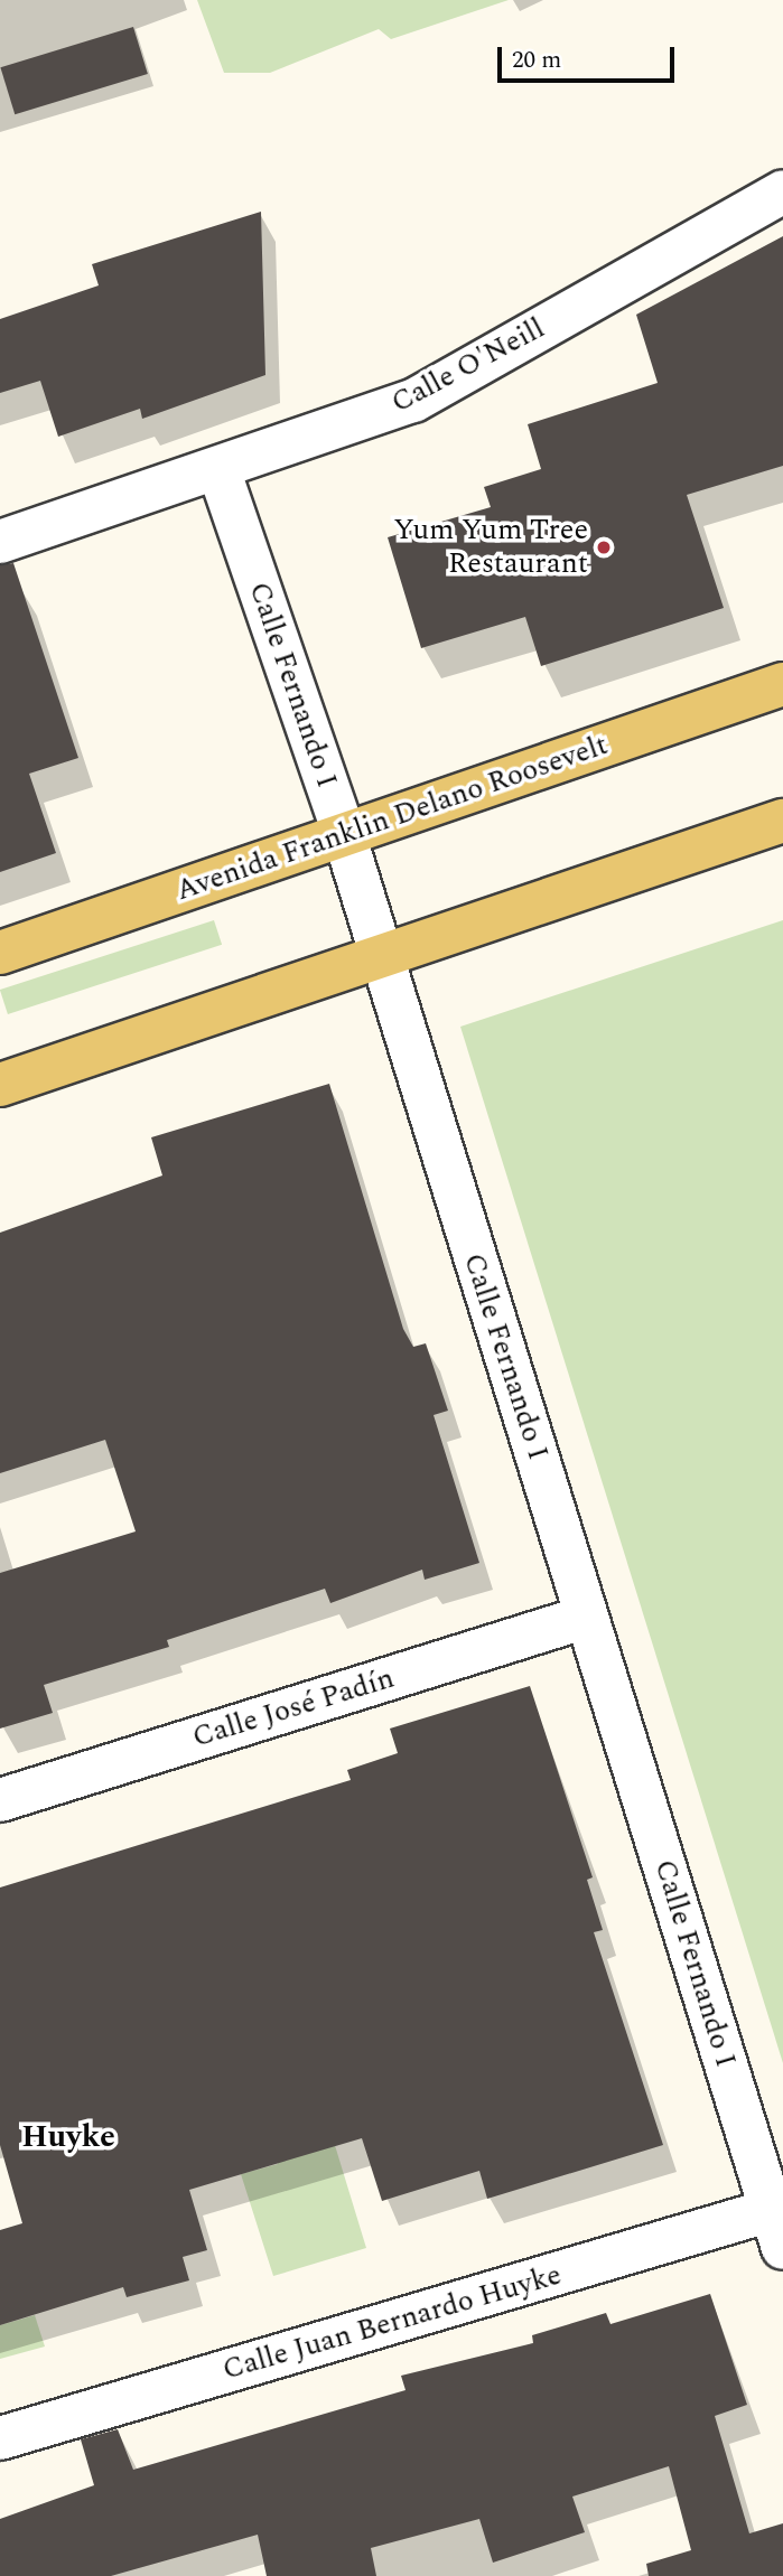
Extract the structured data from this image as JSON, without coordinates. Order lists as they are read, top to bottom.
{
  "streets": {
    "main road": ["Avenida Franklin Delano Roosevelt"],
    "street": [
      "Calle O'Neill",
      "Calle Fernando I",
      "Calle José Padín",
      "Calle Juan Bernardo Huyke"
    ]
  },
  "crossings": [
    ["Calle O'Neill", "Calle Fernando I"],
    ["Calle Fernando I", "Avenida Franklin Delano Roosevelt"],
    ["Calle Fernando I", "Calle José Padín"],
    ["Calle Fernando I", "Calle Juan Bernardo Huyke"]
  ],
  "districts": ["Huyke"],
  "places": ["Yum Yum Tree Restaurant"],
  "scale_bar": "20 m"
}
